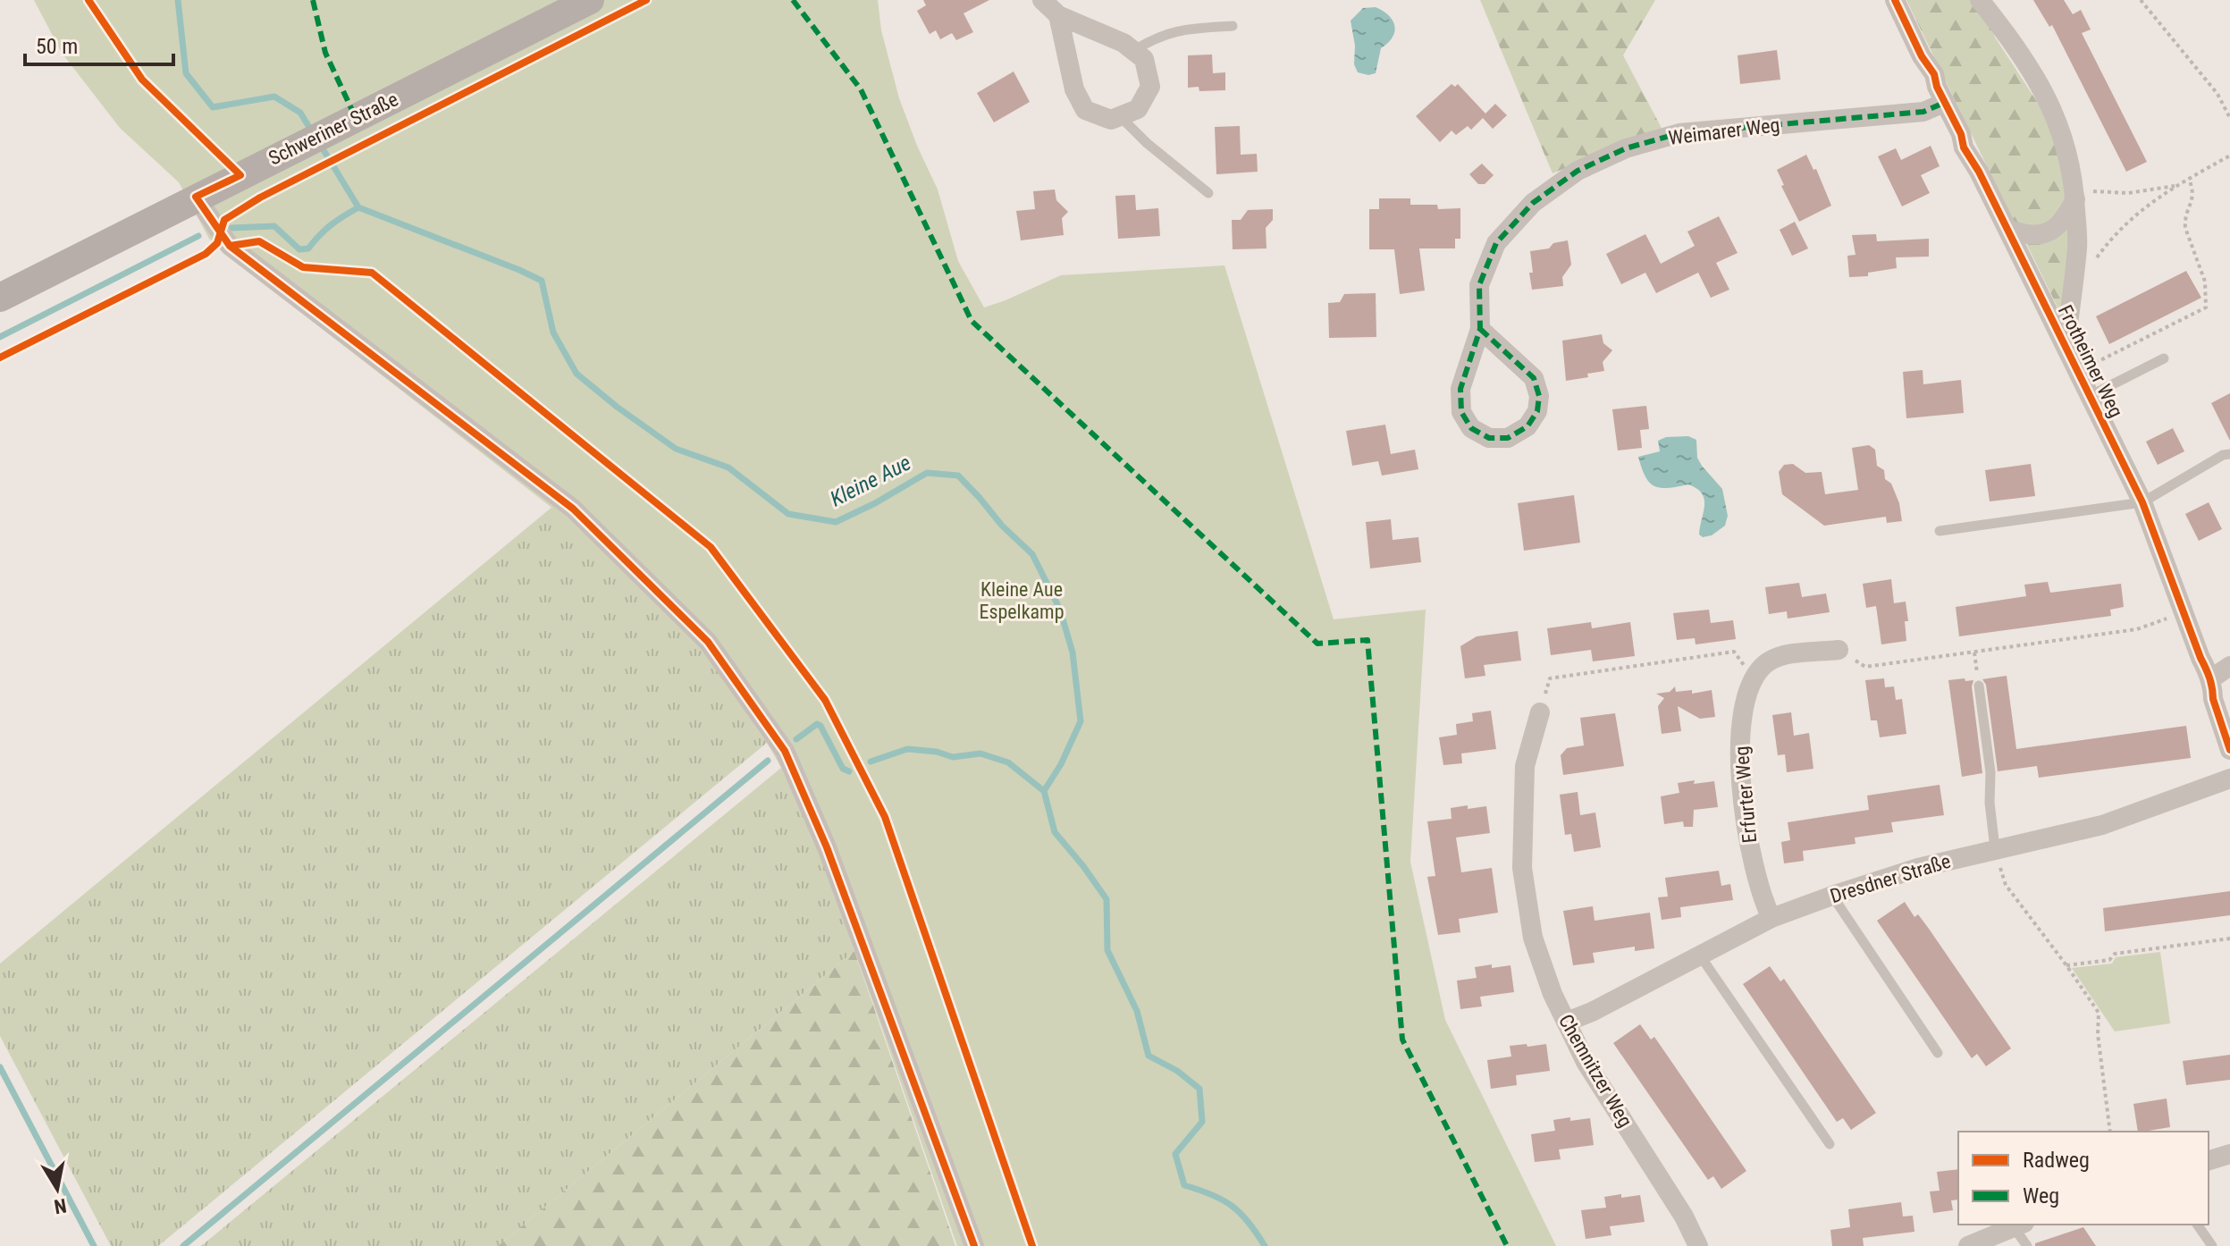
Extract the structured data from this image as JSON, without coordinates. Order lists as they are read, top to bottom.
{
  "streets": {
    "street": [
      "Schweriner Straße",
      "Weimarer Weg",
      "Frotheimer Weg",
      "Erfurter Weg",
      "Dresdner Straße",
      "Chemnitzer Weg"
    ]
  },
  "crossings": [
    ["Weimarer Weg", "Frotheimer Weg"],
    ["Erfurter Weg", "Dresdner Straße"],
    ["Dresdner Straße", "Chemnitzer Weg"]
  ],
  "water": ["Kleine Aue"],
  "parks": ["Kleine Aue Espelkamp"],
  "legend": ["Radweg", "Weg"],
  "scale_bar": "50 m",
  "north": "bottom"
}
